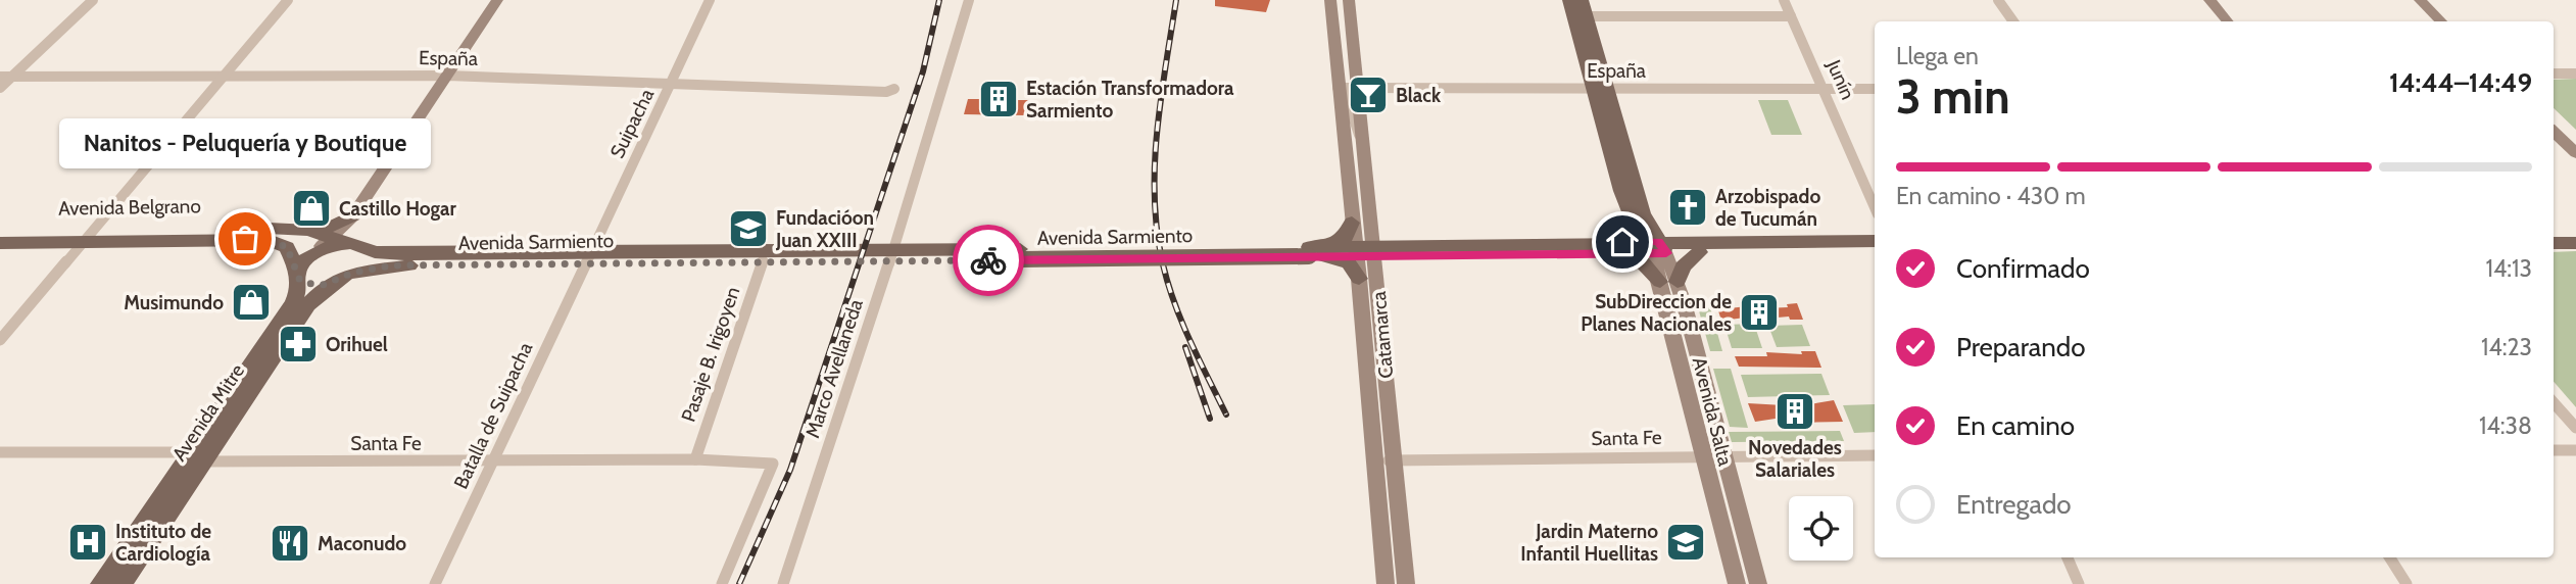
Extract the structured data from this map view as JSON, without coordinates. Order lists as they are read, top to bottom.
{
  "streets": {
    "main road": [
      "Avenida Belgrano",
      "Avenida Sarmiento",
      "Catamarca",
      "Avenida Salta",
      "Avenida Mitre"
    ],
    "street": [
      "España",
      "Junín",
      "Suipacha",
      "Pasaje B. Irigoyen",
      "Marco Avellaneda",
      "Batalla de Suipacha",
      "Santa Fe"
    ]
  },
  "crossings": [
    ["España", "Junín"],
    ["España", "Suipacha"],
    ["España", "Catamarca"],
    ["Suipacha", "Avenida Sarmiento"],
    ["Suipacha", "Batalla de Suipacha"],
    ["Avenida Belgrano", "Avenida Sarmiento"],
    ["Avenida Belgrano", "Avenida Mitre"],
    ["Avenida Sarmiento", "Catamarca"],
    ["Avenida Sarmiento", "Pasaje B. Irigoyen"],
    ["Avenida Sarmiento", "Marco Avellaneda"],
    ["Avenida Sarmiento", "Avenida Salta"],
    ["Avenida Sarmiento", "Avenida Mitre"],
    ["Avenida Sarmiento", "Batalla de Suipacha"],
    ["Catamarca", "Santa Fe"],
    ["Pasaje B. Irigoyen", "Santa Fe"],
    ["Avenida Salta", "Santa Fe"],
    ["Avenida Mitre", "Santa Fe"],
    ["Batalla de Suipacha", "Santa Fe"]
  ],
  "places": {
    "bar": ["Black"],
    "building": ["Estación Transformadora Sarmiento", "SubDireccion de Planes Nacionales", "Novedades Salariales"],
    "church": ["Arzobispado de Tucumán"],
    "shop": ["Castillo Hogar", "Musimundo"],
    "school or university": ["Fundacióon Juan XXIII", "Jardin Materno Infantil Huellitas"],
    "other": ["Nanitos - Peluquería y Boutique"],
    "pharmacy": ["Orihuel"],
    "hospital": ["Instituto de Cardiología"],
    "restaurant": ["Maconudo"]
  },
  "page": {
    "heading": ["3 min", "Llega en", "14:44–14:49"],
    "bubble": "Nanitos - Peluquería y Boutique",
    "bar": "En camino · 430 m",
    "list": [
      ["Confirmado", "14:13"],
      ["Preparando", "14:23"],
      ["En camino", "14:38"],
      "Entregado"
    ]
  }
}
